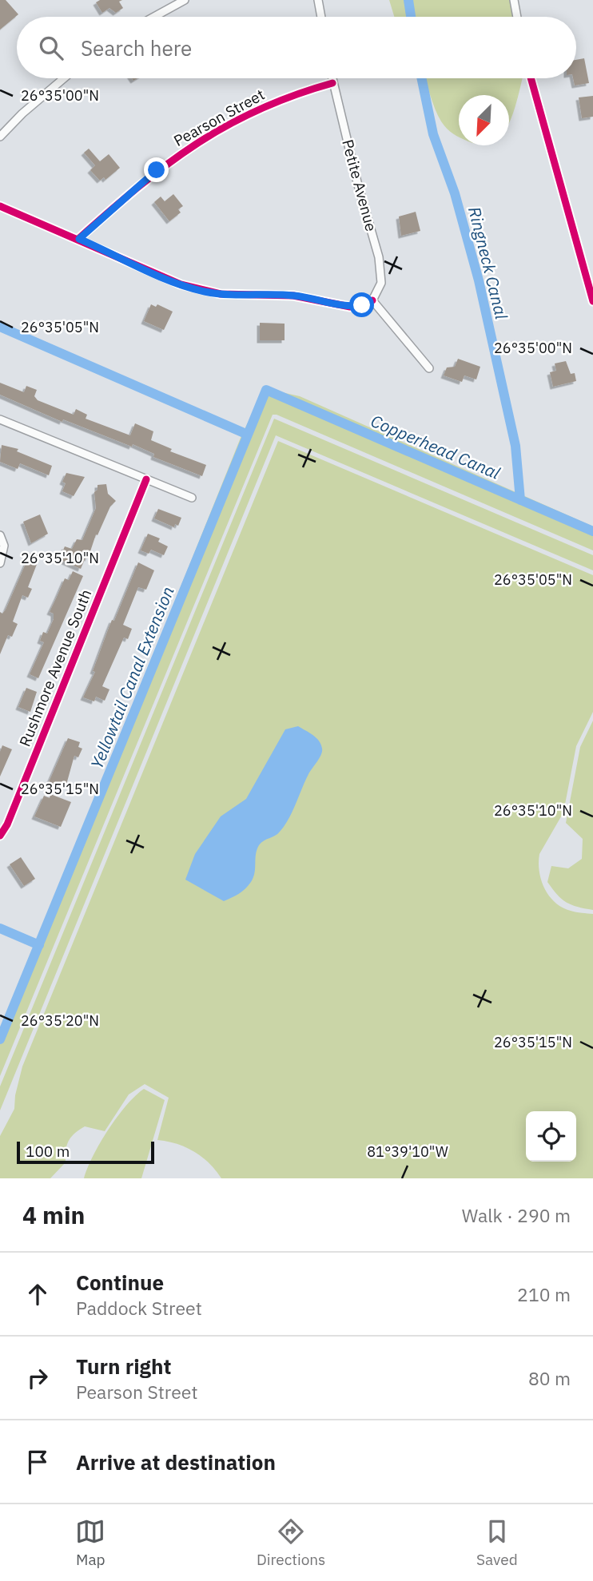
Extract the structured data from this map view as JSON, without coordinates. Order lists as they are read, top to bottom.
{
  "streets": {
    "street": ["Pearson Street", "Petite Avenue", "Rushmore Avenue South"]
  },
  "crossings": [
    ["Pearson Street", "Petite Avenue"]
  ],
  "water": ["Ringneck Canal", "Copperhead Canal", "Yellowtail Canal Extension"],
  "scale_bar": "100 m",
  "north": "bottom left",
  "page": {
    "search": "Search here",
    "scale": "100 m",
    "heading": ["4 min", "Walk · 290 m"],
    "list": [
      ["Continue", "Paddock Street", "210 m"],
      ["Turn right", "Pearson Street", "80 m"],
      "Arrive at destination"
    ],
    "nav": ["Map", "Directions", "Saved"]
  },
  "coordinates": [
    "26°35'00\"N",
    "26°35'05\"N",
    "26°35'10\"N",
    "26°35'15\"N",
    "26°35'20\"N",
    "81°39'10\"W"
  ]
}
